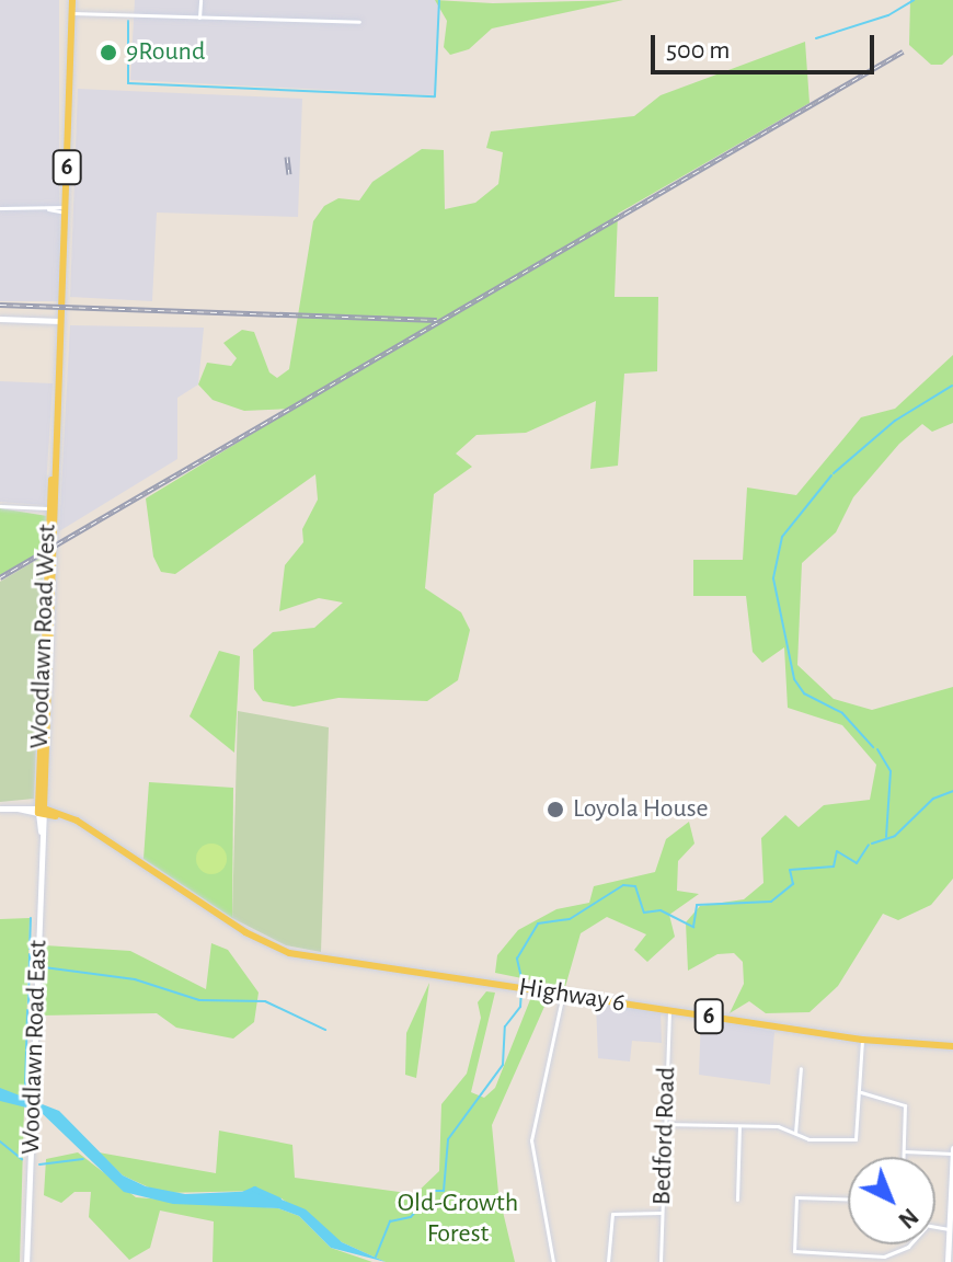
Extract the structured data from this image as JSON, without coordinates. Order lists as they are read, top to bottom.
{
  "streets": {
    "main road": [
      "6",
      "Woodlawn Road West",
      "Highway 6",
      "Woodlawn Road East"
    ],
    "street": ["Bedford Road"]
  },
  "crossings": [
    ["Woodlawn Road West", "Highway 6"],
    ["Woodlawn Road West", "Woodlawn Road East"],
    ["Highway 6", "Woodlawn Road East"],
    ["Highway 6", "Bedford Road"]
  ],
  "parks": ["Old-Growth Forest"],
  "places": ["9Round", "Loyola House"],
  "scale_bar": "500 m",
  "north": "bottom right"
}
